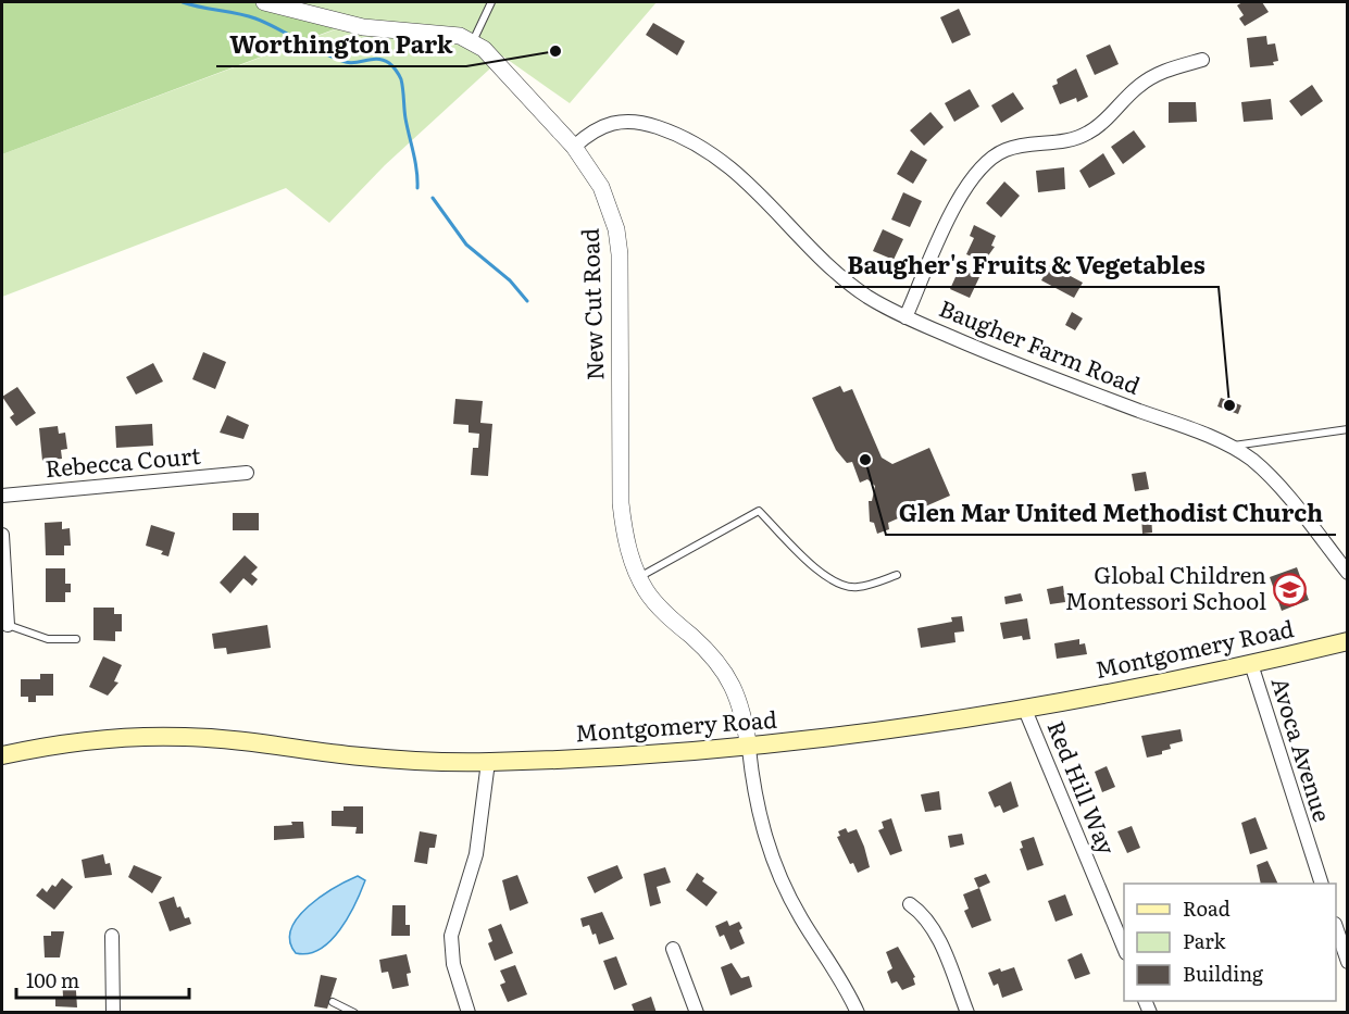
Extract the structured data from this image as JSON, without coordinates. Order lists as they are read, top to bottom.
{
  "streets": {
    "main road": ["Montgomery Road"],
    "street": [
      "New Cut Road",
      "Baugher Farm Road",
      "Rebecca Court",
      "Avoca Avenue",
      "Red Hill Way"
    ]
  },
  "crossings": [
    ["New Cut Road", "Baugher Farm Road"],
    ["New Cut Road", "Montgomery Road"],
    ["Montgomery Road", "Avoca Avenue"],
    ["Montgomery Road", "Red Hill Way"]
  ],
  "places": {
    "other": ["Worthington Park", "Baugher's Fruits & Vegetables", "Glen Mar United Methodist Church"],
    "school or university": ["Global Children Montessori School"]
  },
  "legend": ["Road", "Park", "Building"],
  "scale_bar": "100 m"
}
